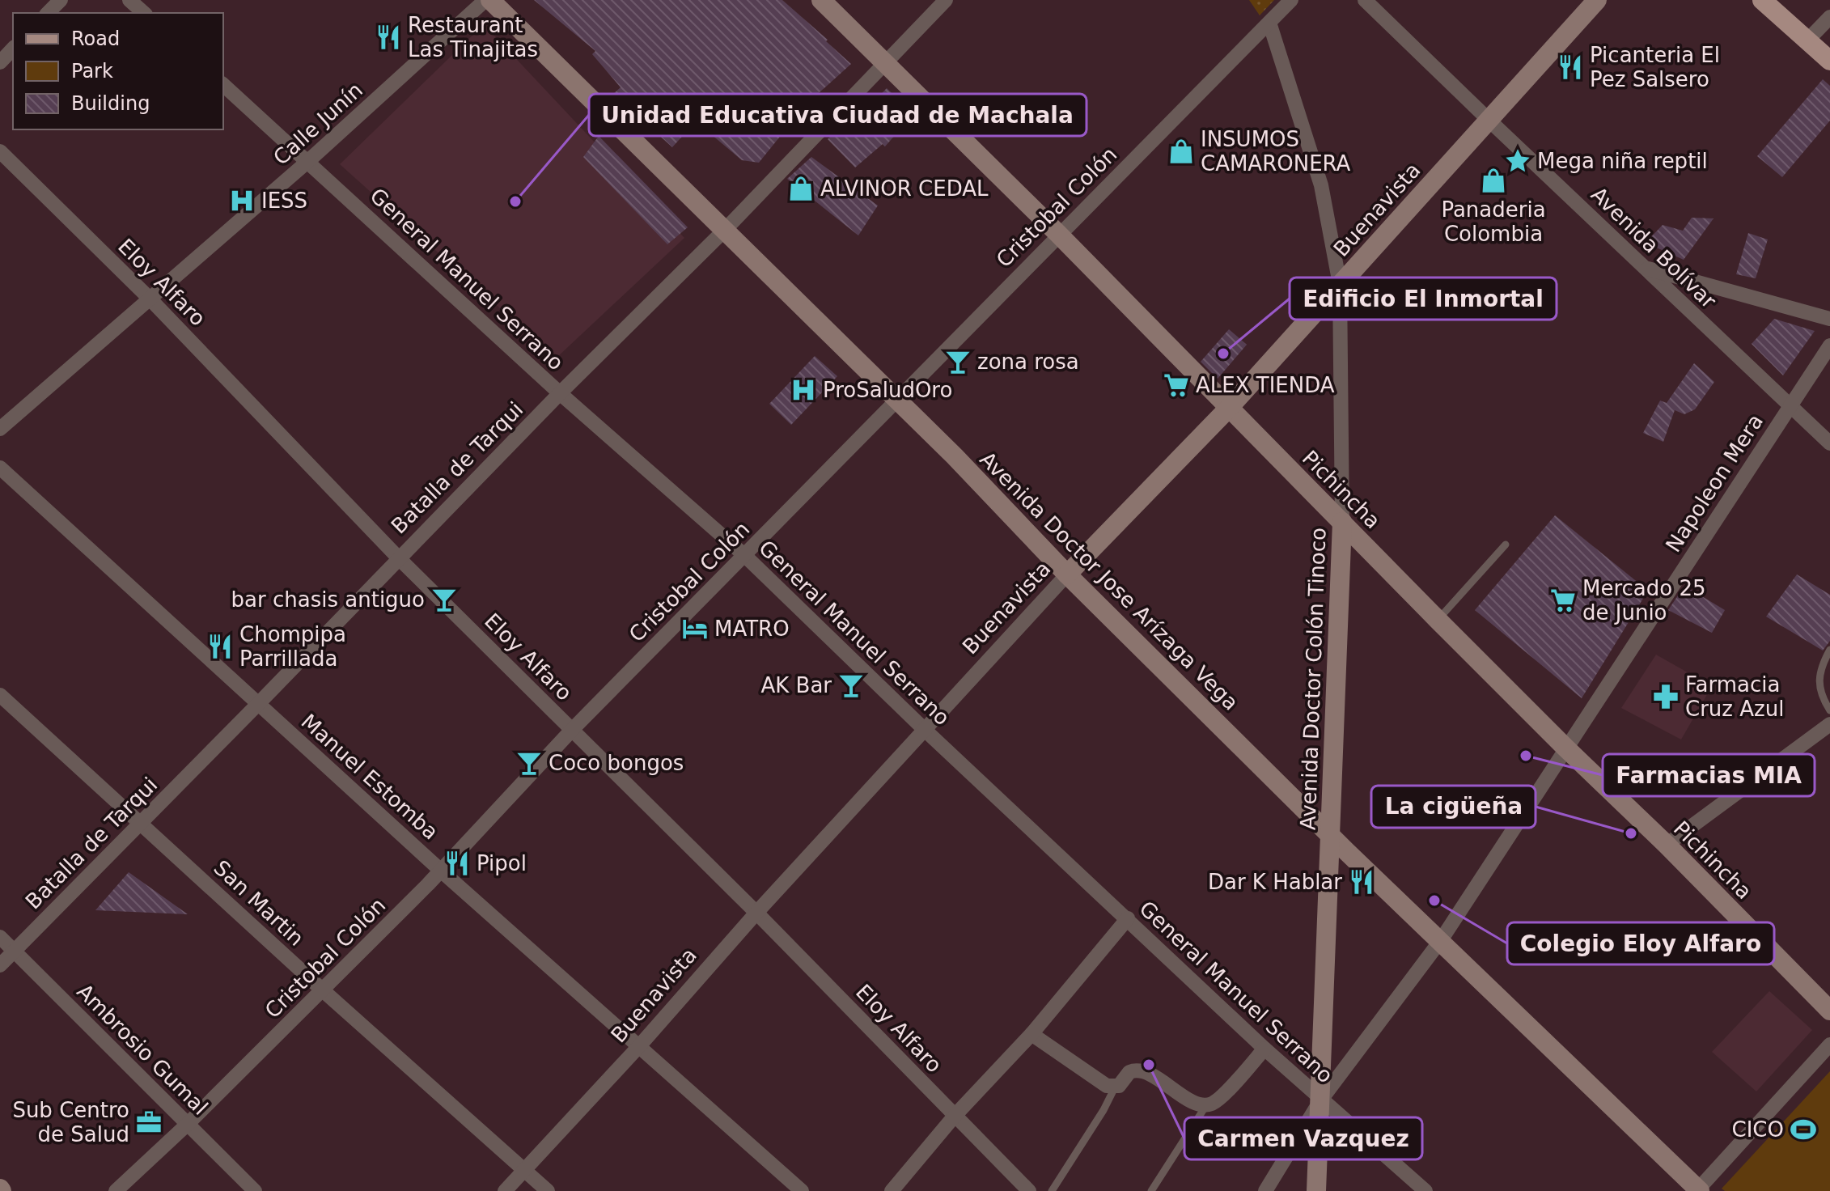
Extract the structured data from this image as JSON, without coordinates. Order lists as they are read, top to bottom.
{
  "streets": {
    "main road": [
      "Buenavista",
      "Pichincha",
      "Avenida Doctor Jose Arízaga Vega",
      "Avenida Doctor Colón Tinoco"
    ],
    "street": [
      "Calle Junín",
      "Cristobal Colón",
      "Avenida Bolívar",
      "General Manuel Serrano",
      "Eloy Alfaro",
      "Batalla de Tarqui",
      "Napoleon Mera",
      "Manuel Estomba",
      "San Martin",
      "Ambrosio Gumal"
    ]
  },
  "crossings": [
    ["Calle Junín", "General Manuel Serrano"],
    ["Calle Junín", "Eloy Alfaro"],
    ["Calle Junín", "Avenida Doctor Jose Arízaga Vega"],
    ["Cristobal Colón", "General Manuel Serrano"],
    ["Cristobal Colón", "Eloy Alfaro"],
    ["Cristobal Colón", "Pichincha"],
    ["Cristobal Colón", "Avenida Doctor Jose Arízaga Vega"],
    ["Cristobal Colón", "Avenida Doctor Colón Tinoco"],
    ["Cristobal Colón", "Manuel Estomba"],
    ["Cristobal Colón", "San Martin"],
    ["Cristobal Colón", "Ambrosio Gumal"],
    ["Buenavista", "Avenida Bolívar"],
    ["Buenavista", "General Manuel Serrano"],
    ["Buenavista", "Eloy Alfaro"],
    ["Buenavista", "Pichincha"],
    ["Buenavista", "Avenida Doctor Jose Arízaga Vega"],
    ["Buenavista", "Avenida Doctor Colón Tinoco"],
    ["Buenavista", "Manuel Estomba"],
    ["Buenavista", "San Martin"],
    ["Avenida Bolívar", "Napoleon Mera"],
    ["General Manuel Serrano", "Batalla de Tarqui"],
    ["General Manuel Serrano", "Napoleon Mera"],
    ["General Manuel Serrano", "Avenida Doctor Colón Tinoco"],
    ["Eloy Alfaro", "Batalla de Tarqui"],
    ["Batalla de Tarqui", "Pichincha"],
    ["Batalla de Tarqui", "Avenida Doctor Jose Arízaga Vega"],
    ["Batalla de Tarqui", "Manuel Estomba"],
    ["Batalla de Tarqui", "San Martin"],
    ["Batalla de Tarqui", "Ambrosio Gumal"],
    ["Napoleon Mera", "Pichincha"],
    ["Napoleon Mera", "Avenida Doctor Jose Arízaga Vega"],
    ["Napoleon Mera", "Avenida Doctor Colón Tinoco"],
    ["Pichincha", "Avenida Doctor Colón Tinoco"],
    ["Avenida Doctor Jose Arízaga Vega", "Avenida Doctor Colón Tinoco"]
  ],
  "places": {
    "restaurant": [
      "Restaurant Las Tinajitas",
      "Picanteria El Pez Salsero",
      "Chompipa Parrillada",
      "Pipol",
      "Dar K Hablar"
    ],
    "shop": ["INSUMOS CAMARONERA", "Panaderia Colombia", "ALVINOR CEDAL"],
    "place": ["Mega niña reptil"],
    "hospital": ["IESS", "ProSaludOro"],
    "other": [
      "Unidad Educativa Ciudad de Machala",
      "Edificio El Inmortal",
      "Farmacias MIA",
      "La cigüeña",
      "Colegio Eloy Alfaro",
      "Carmen Vazquez"
    ],
    "bar": [
      "zona rosa",
      "bar chasis antiguo",
      "AK Bar",
      "Coco bongos"
    ],
    "supermarket": ["ALEX TIENDA", "Mercado 25 de Junio"],
    "hotel": ["MATRO"],
    "pharmacy": ["Farmacia Cruz Azul"],
    "office": ["Sub Centro de Salud"],
    "sports": ["CICO"]
  },
  "legend": ["Road", "Park", "Building"]
}
